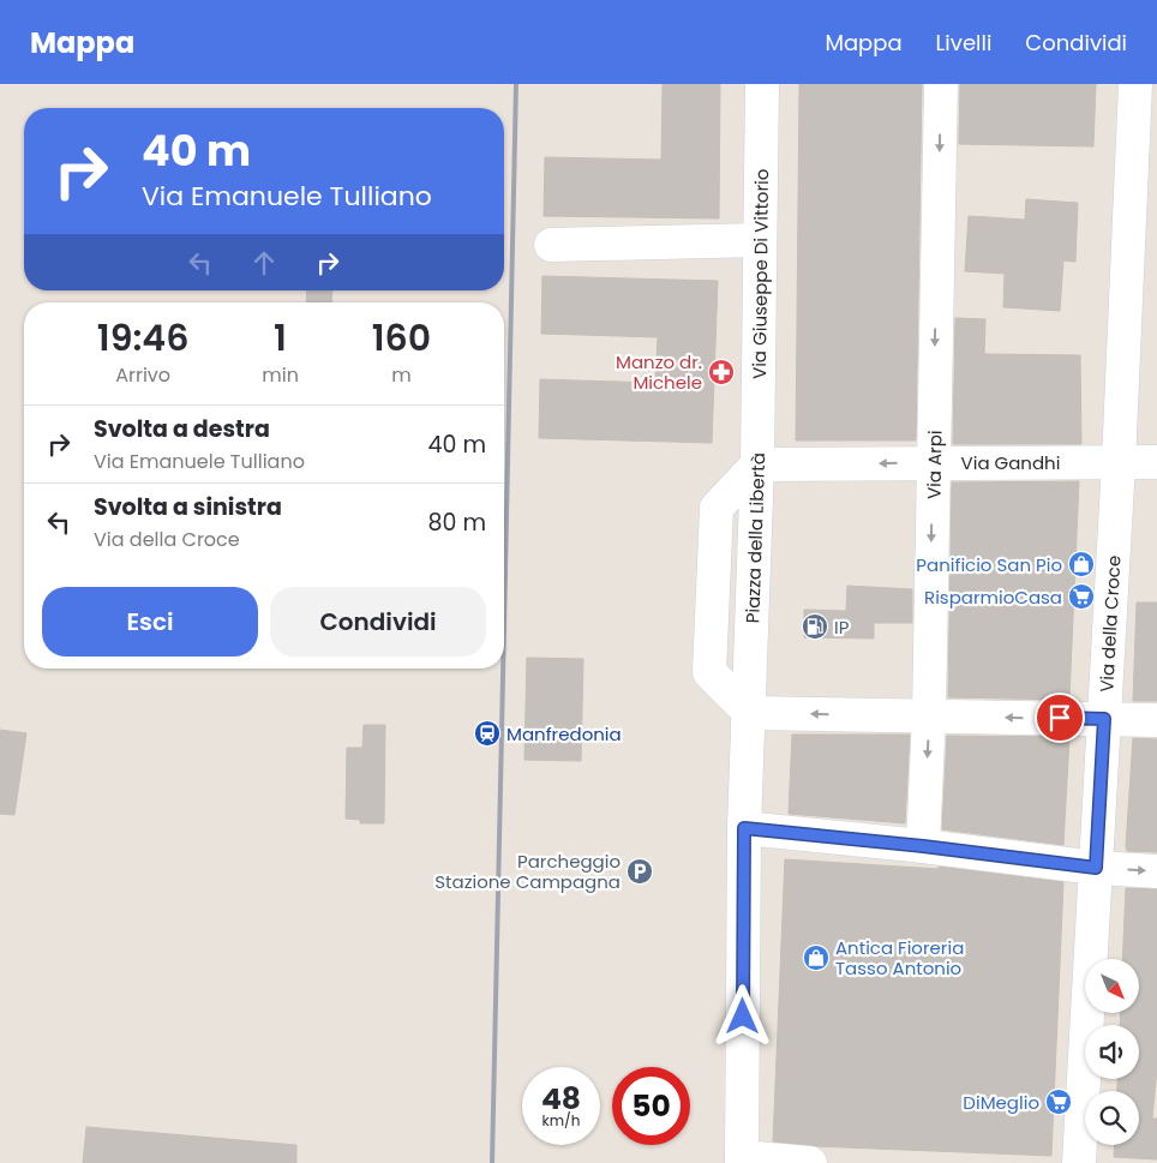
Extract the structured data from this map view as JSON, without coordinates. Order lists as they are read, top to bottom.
{
  "streets": {
    "street": [
      "Via Giuseppe Di Vittorio",
      "Via Gandhi",
      "Via Arpi",
      "Piazza della Libertà",
      "Via della Croce"
    ]
  },
  "crossings": [
    ["Via Giuseppe Di Vittorio", "Via Gandhi"],
    ["Via Giuseppe Di Vittorio", "Piazza della Libertà"],
    ["Via Gandhi", "Via Arpi"],
    ["Via Gandhi", "Piazza della Libertà"],
    ["Via Gandhi", "Via della Croce"]
  ],
  "one_way": ["Via Arpi"],
  "places": {
    "pharmacy": ["Manzo dr. Michele"],
    "shop": ["Panificio San Pio", "Antica Fioreria Tasso Antonio"],
    "supermarket": ["RisparmioCasa", "DiMeglio"],
    "fuel station": ["IP"],
    "station": ["Manfredonia"],
    "parking": ["Parcheggio Stazione Campagna"]
  },
  "north": "bottom right",
  "page": {
    "header": "Mappa",
    "nav": ["Mappa", "Livelli", "Condividi"],
    "turn": ["40 m", "Via Emanuele Tulliano"],
    "eta": [
      "19:46",
      "Arrivo",
      "1",
      "min",
      "160",
      "m"
    ],
    "list": [
      {
        "name": "Svolta a destra",
        "note": "Via Emanuele Tulliano",
        "value": "40 m"
      },
      {
        "name": "Svolta a sinistra",
        "note": "Via della Croce",
        "value": "80 m"
      }
    ],
    "buttons": ["Esci", "Condividi"],
    "speed": "48 km/h",
    "limit": "50"
  }
}
